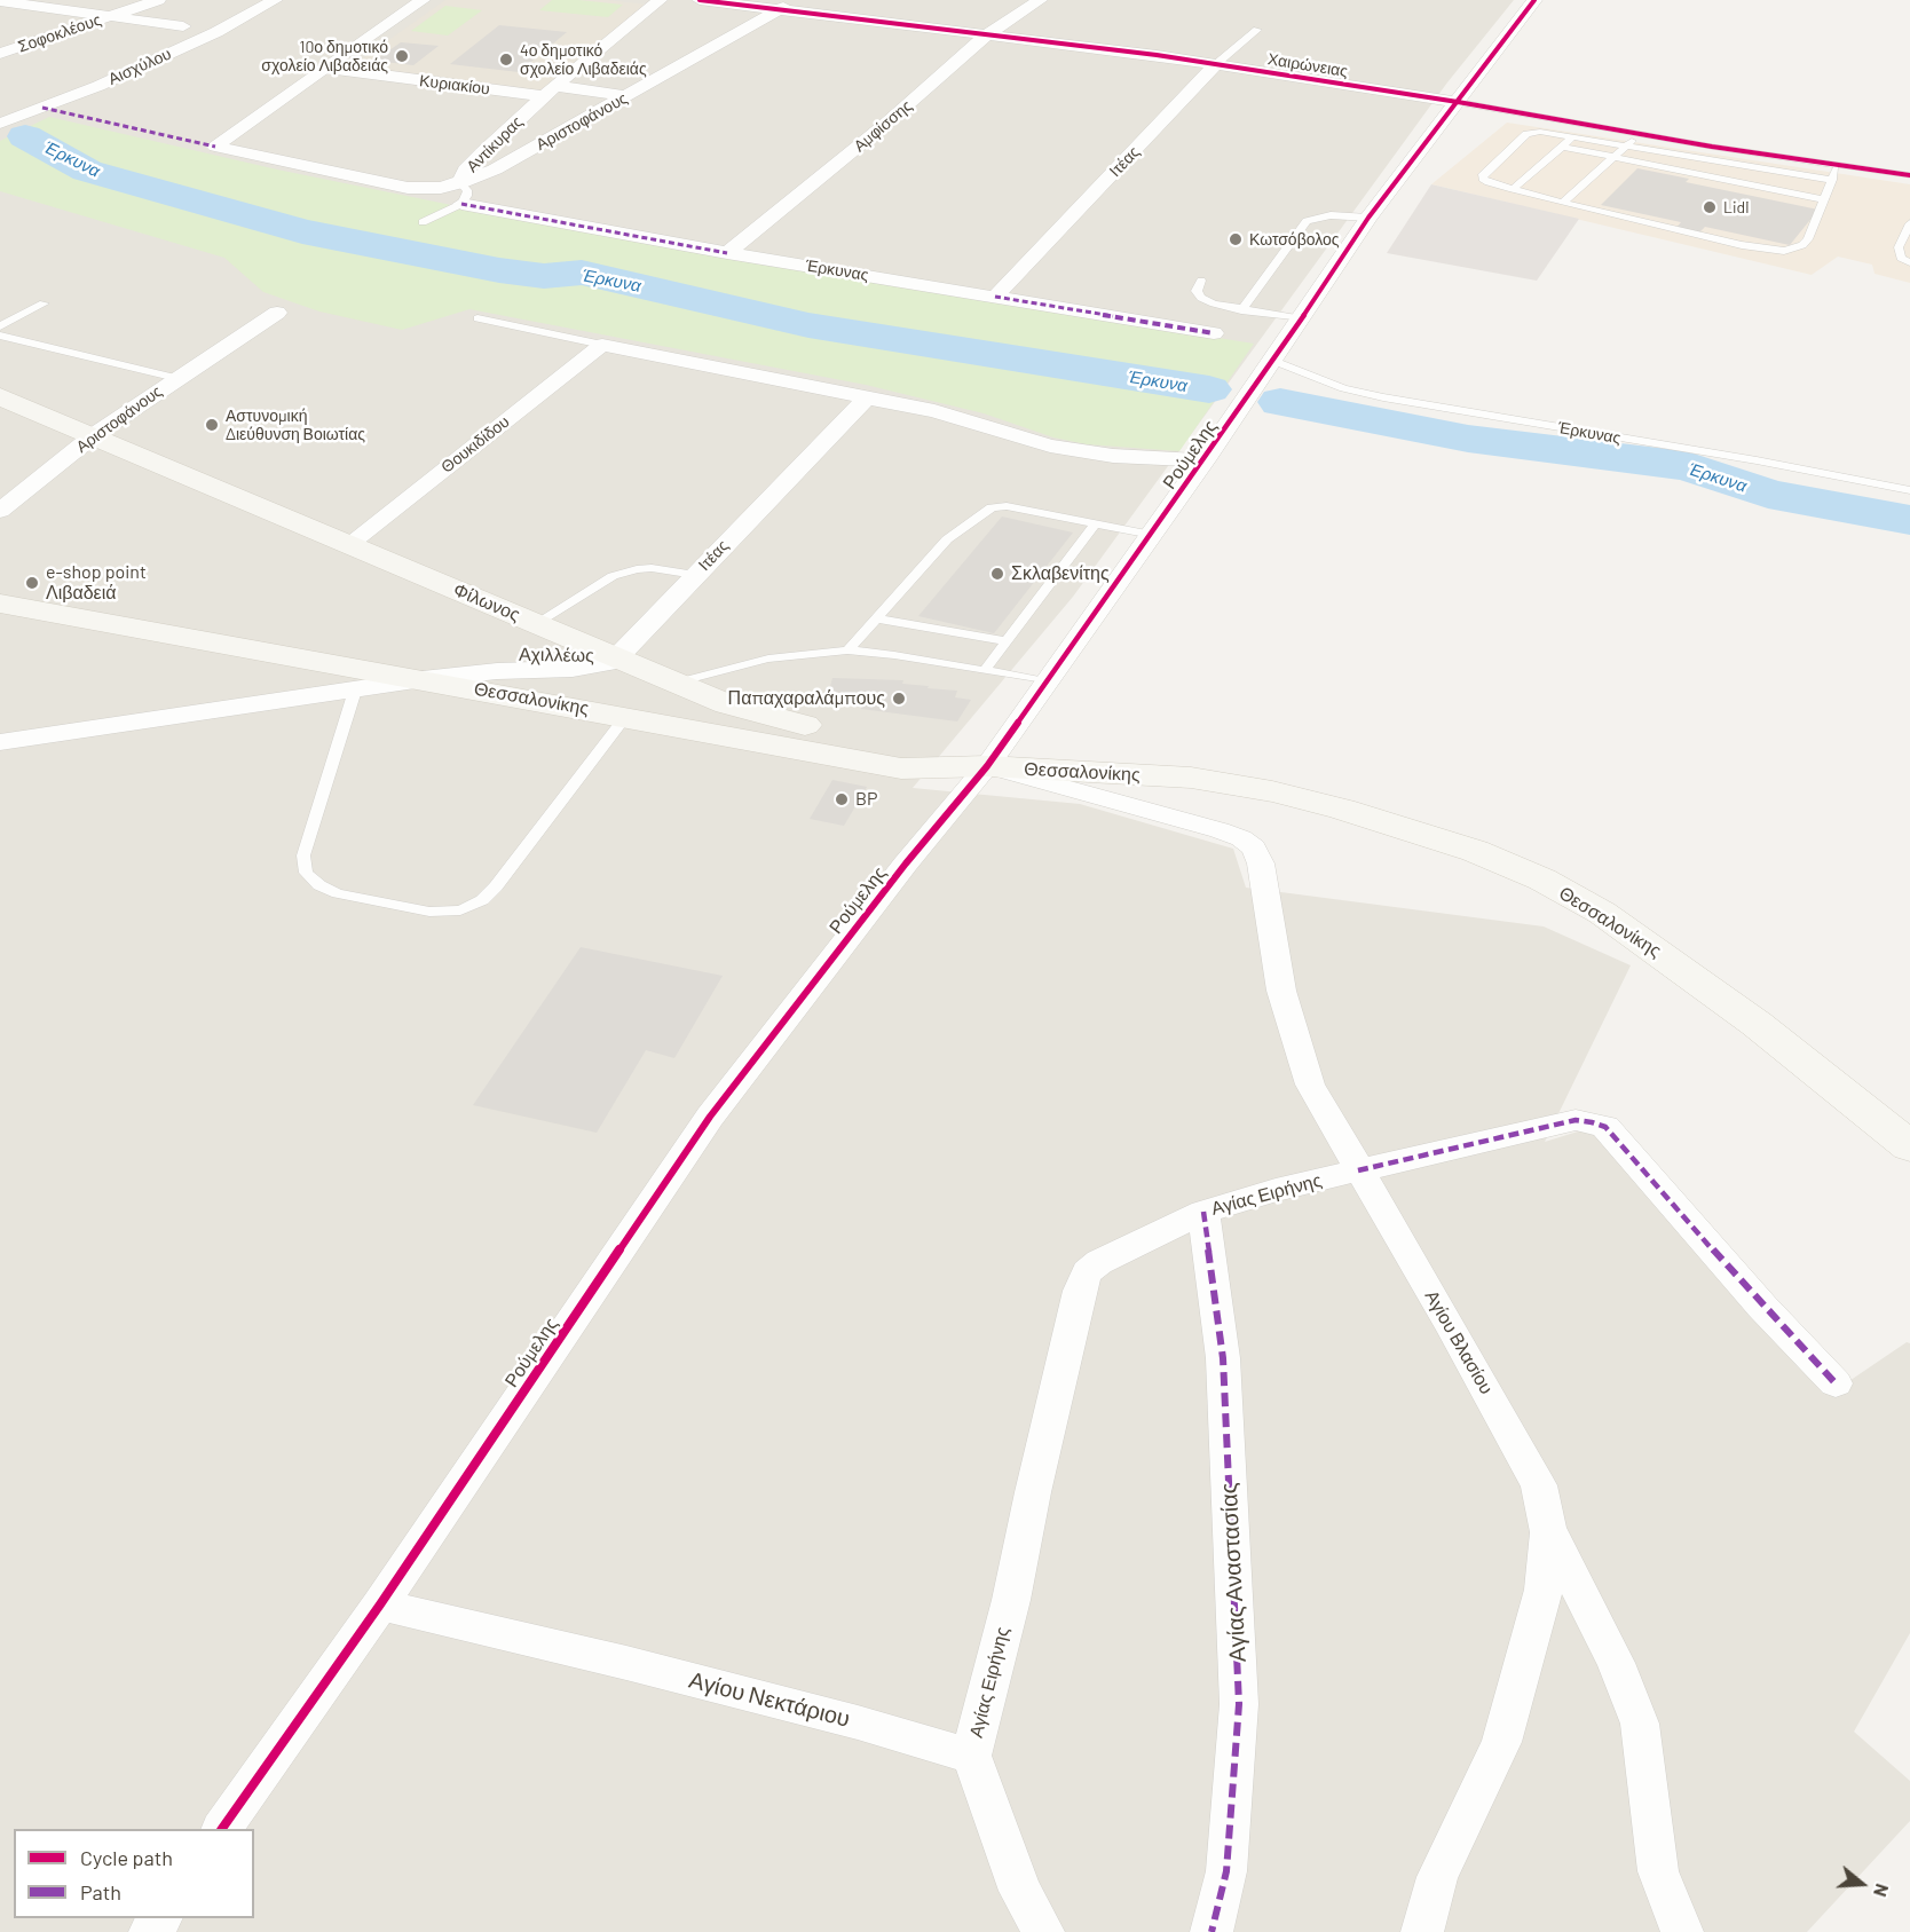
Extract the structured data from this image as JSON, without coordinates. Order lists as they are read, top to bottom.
{
  "streets": {
    "main road": ["Φίλωνος", "Θεσσαλονίκης"],
    "street": [
      "Σοφοκλέους",
      "Χαιρώνειας",
      "Αισχύλου",
      "Κυριακίου",
      "Αριστοφάνους",
      "Αμφίσσης",
      "Αντίκυρας",
      "Ιτέας",
      "Έρκυνας",
      "Θουκιδίδου",
      "Ρούμελης",
      "Αχιλλέως",
      "Αγίας Ειρήνης",
      "Αγίου Βλασίου",
      "Αγίας Αναστασίας",
      "Αγίου Νεκτάριου"
    ]
  },
  "crossings": [
    ["Σοφοκλέους", "Αισχύλου"],
    ["Χαιρώνειας", "Αριστοφάνους"],
    ["Χαιρώνειας", "Αμφίσσης"],
    ["Χαιρώνειας", "Ιτέας"],
    ["Χαιρώνειας", "Ρούμελης"],
    ["Κυριακίου", "Αριστοφάνους"],
    ["Κυριακίου", "Αντίκυρας"],
    ["Αριστοφάνους", "Αντίκυρας"],
    ["Αριστοφάνους", "Φίλωνος"],
    ["Αμφίσσης", "Έρκυνας"],
    ["Ιτέας", "Έρκυνας"],
    ["Ιτέας", "Φίλωνος"],
    ["Ιτέας", "Αχιλλέως"],
    ["Έρκυνας", "Ρούμελης"],
    ["Θουκιδίδου", "Φίλωνος"],
    ["Ρούμελης", "Φίλωνος"],
    ["Ρούμελης", "Θεσσαλονίκης"],
    ["Ρούμελης", "Αγίου Βλασίου"],
    ["Ρούμελης", "Αγίου Νεκτάριου"],
    ["Φίλωνος", "Αχιλλέως"],
    ["Φίλωνος", "Θεσσαλονίκης"],
    ["Φίλωνος", "Αγίου Βλασίου"],
    ["Αχιλλέως", "Θεσσαλονίκης"],
    ["Θεσσαλονίκης", "Αγίου Βλασίου"],
    ["Αγίας Ειρήνης", "Αγίου Βλασίου"],
    ["Αγίας Ειρήνης", "Αγίας Αναστασίας"],
    ["Αγίας Ειρήνης", "Αγίου Νεκτάριου"]
  ],
  "water": ["Έρκυνα"],
  "places": [
    "10ο δημοτικό σχολείο Λιβαδειάς",
    "4ο δημοτικό σχολείο Λιβαδειάς",
    "Lidl",
    "Κωτσόβολος",
    "Αστυνομική Διεύθυνση Βοιωτίας",
    "Σκλαβενίτης",
    "e-shop point Λιβαδειά",
    "Παπαχαραλάμπους",
    "BP"
  ],
  "legend": ["Cycle path", "Path"],
  "north": "right"
}
